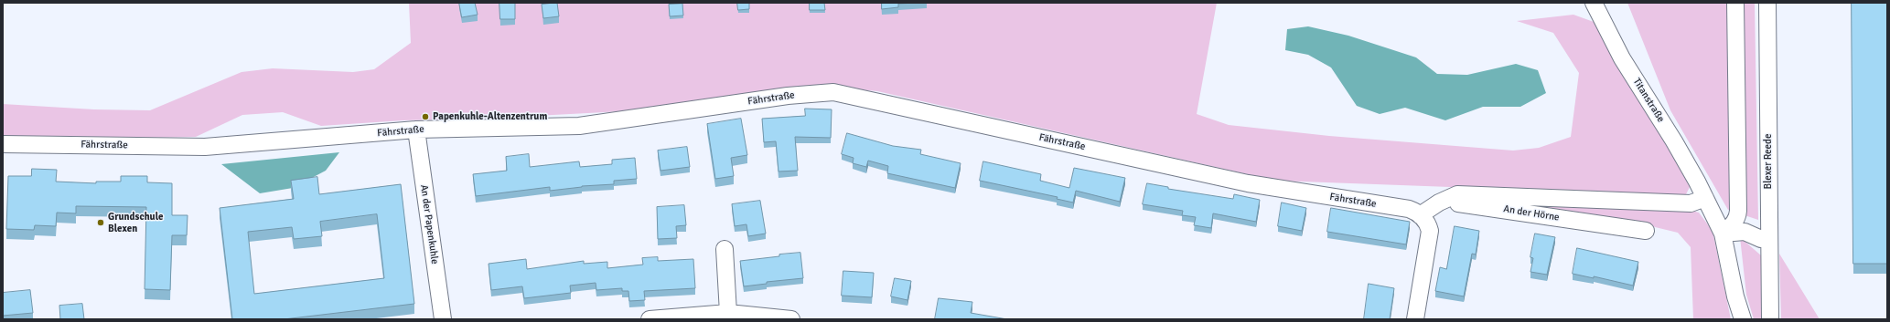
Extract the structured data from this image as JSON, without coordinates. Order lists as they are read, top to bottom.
{
  "streets": {
    "street": [
      "Fährstraße",
      "Titanstraße",
      "Blexer Reede",
      "An der Hörne",
      "An der Papenkuhle"
    ]
  },
  "crossings": [
    ["Fährstraße", "An der Papenkuhle"]
  ],
  "places": ["Papenkuhle-Altenzentrum", "Grundschule Blexen"]
}
